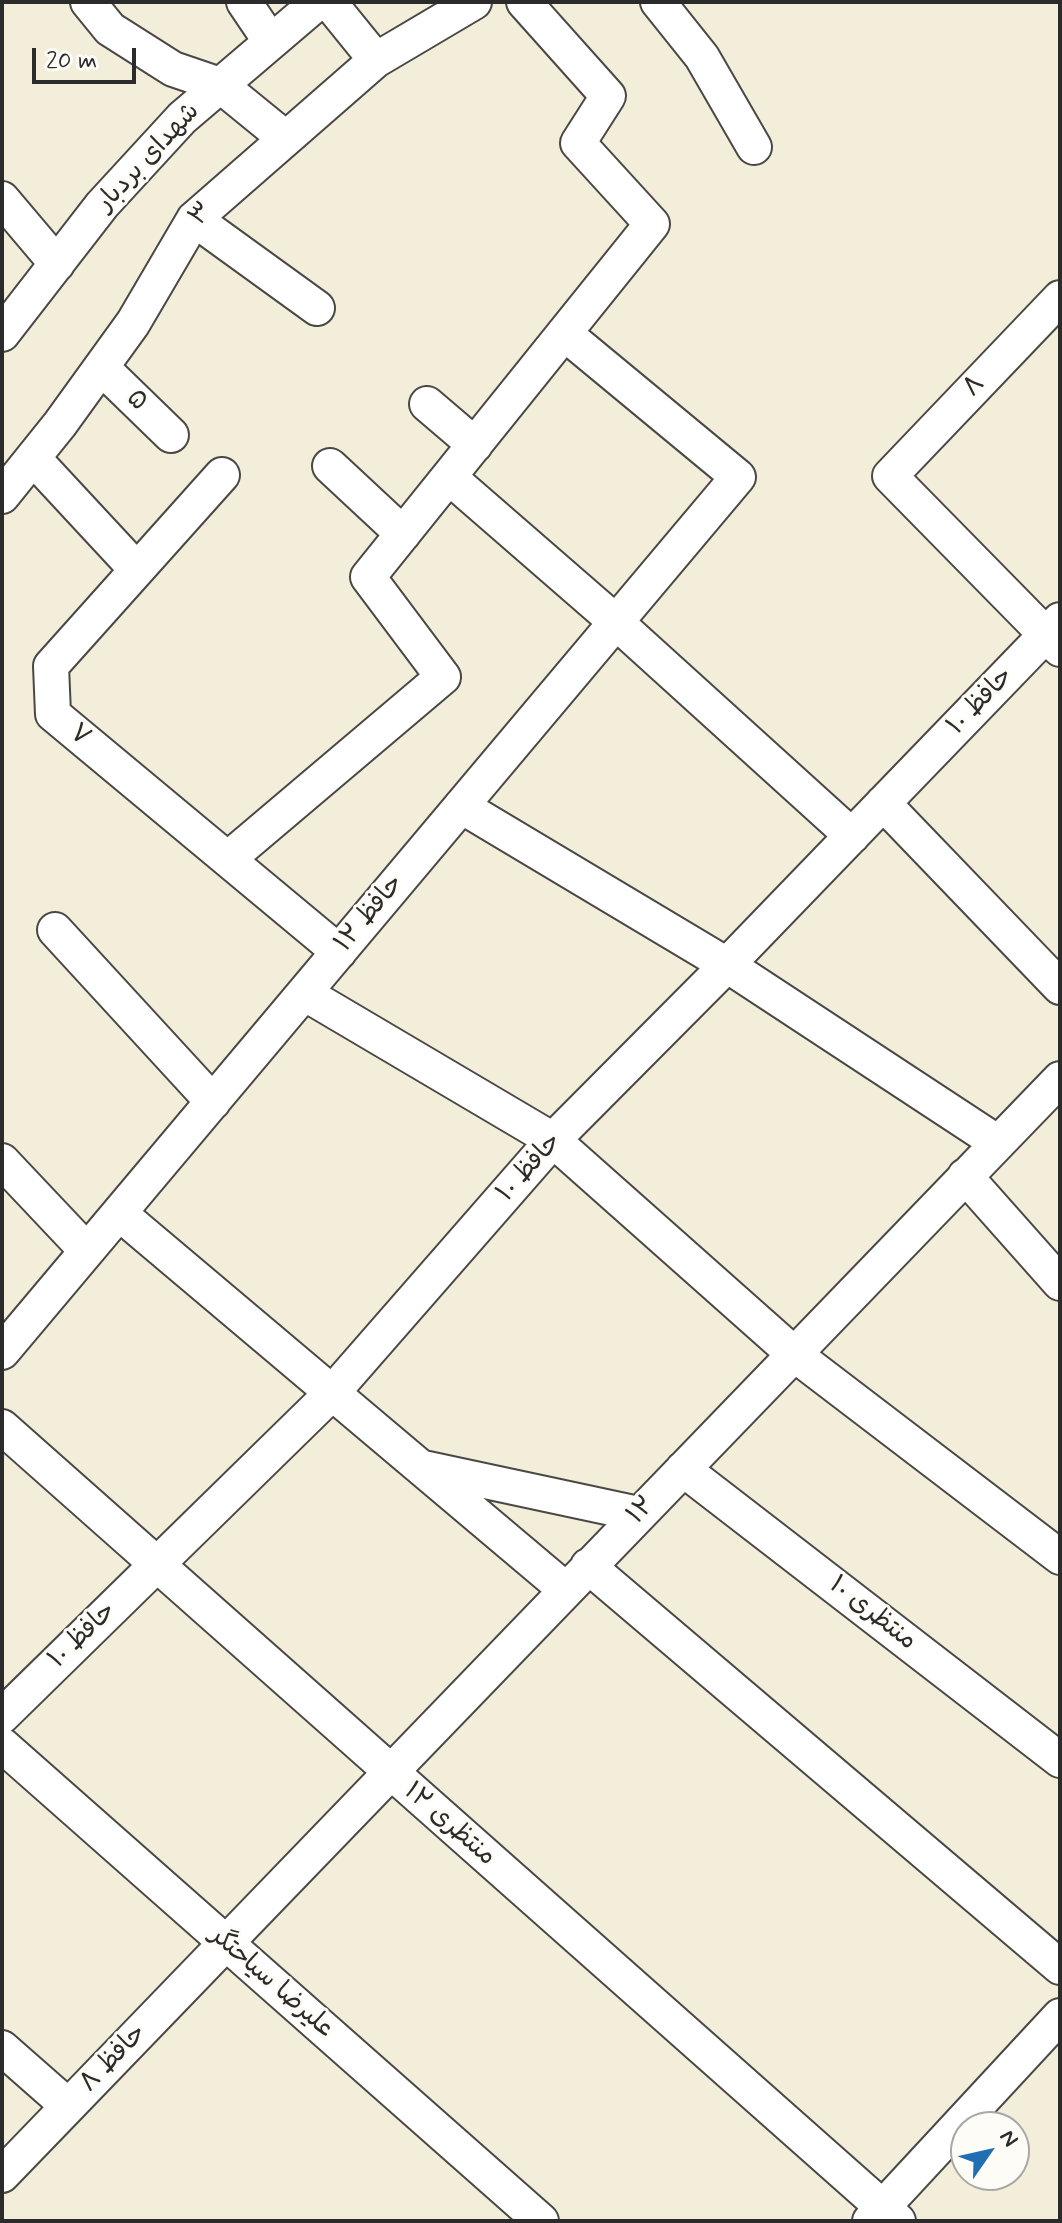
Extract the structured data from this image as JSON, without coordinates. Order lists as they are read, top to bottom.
{
  "streets": {
    "street": [
      "شهدای بردبار",
      "۳",
      "۸",
      "۵",
      "حافظ ۱۰",
      "۷",
      "حافظ ۱۲",
      "۱۲",
      "منتظری ۱۰",
      "منتظری ۱۲",
      "علیرضا سیاحتگر",
      "حافظ ۸"
    ]
  },
  "crossings": [
    ["۳", "۵"],
    ["۸", "حافظ ۱۰"],
    ["حافظ ۱۰", "منتظری ۱۲"],
    ["۷", "حافظ ۱۲"],
    ["۱۲", "منتظری ۱۰"],
    ["۱۲", "منتظری ۱۲"],
    ["۱۲", "علیرضا سیاحتگر"],
    ["۱۲", "حافظ ۸"],
    ["علیرضا سیاحتگر", "حافظ ۸"]
  ],
  "scale_bar": "20 m",
  "north": "top right"
}
